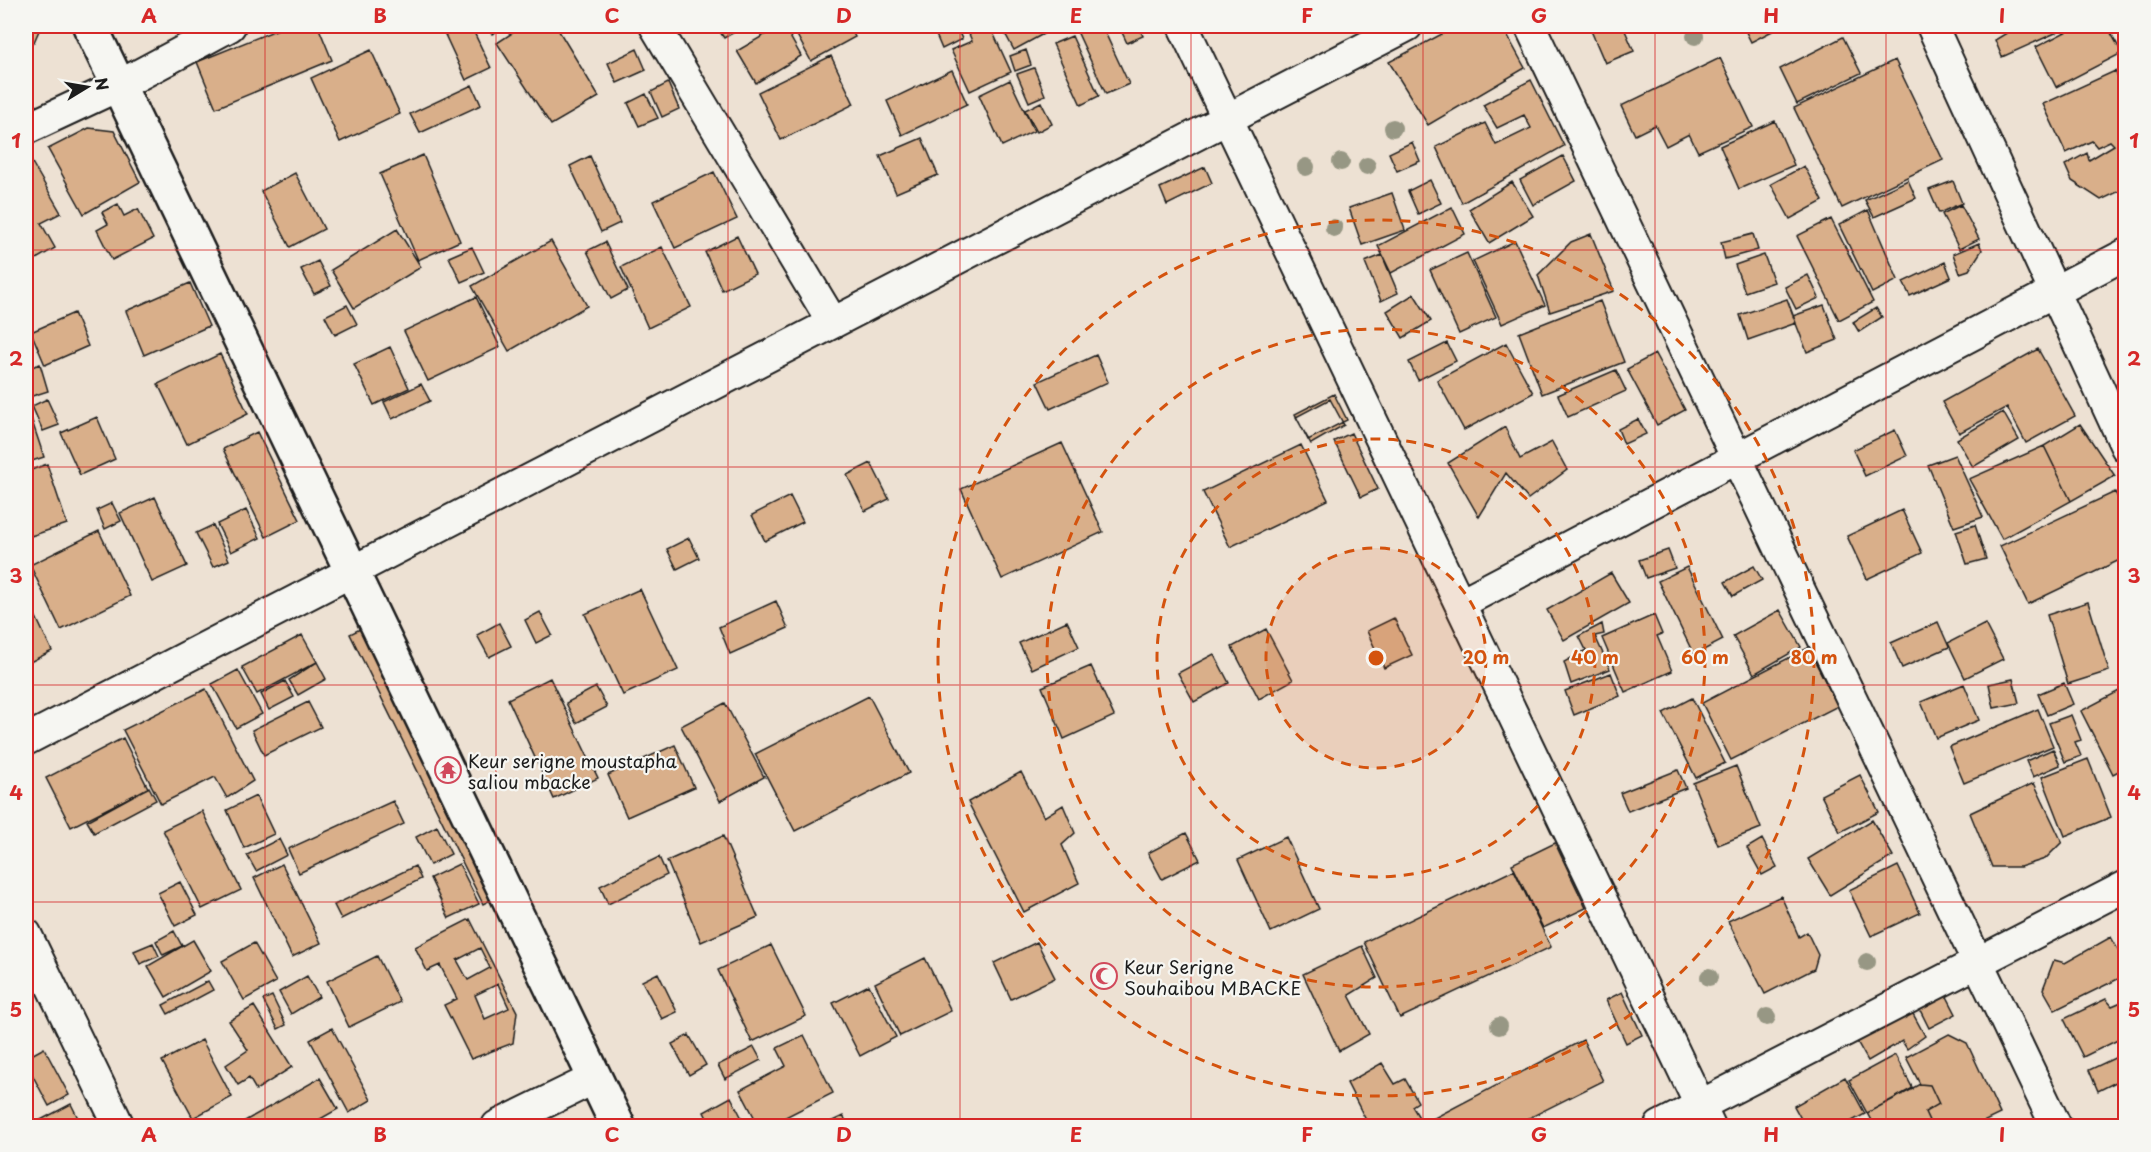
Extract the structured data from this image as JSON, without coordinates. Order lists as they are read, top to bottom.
{
  "places": {
    "temple": ["Keur serigne moustapha saliou mbacke"],
    "mosque": ["Keur Serigne Souhaibou MBACKE"]
  },
  "north": "right",
  "grid": {
    "columns": [
      "A",
      "B",
      "C",
      "D",
      "E",
      "F",
      "G",
      "H",
      "I"
    ],
    "rows": [
      "1",
      "2",
      "3",
      "4",
      "5"
    ]
  },
  "rings": [
    "20 m",
    "40 m",
    "60 m",
    "80 m"
  ]
}
